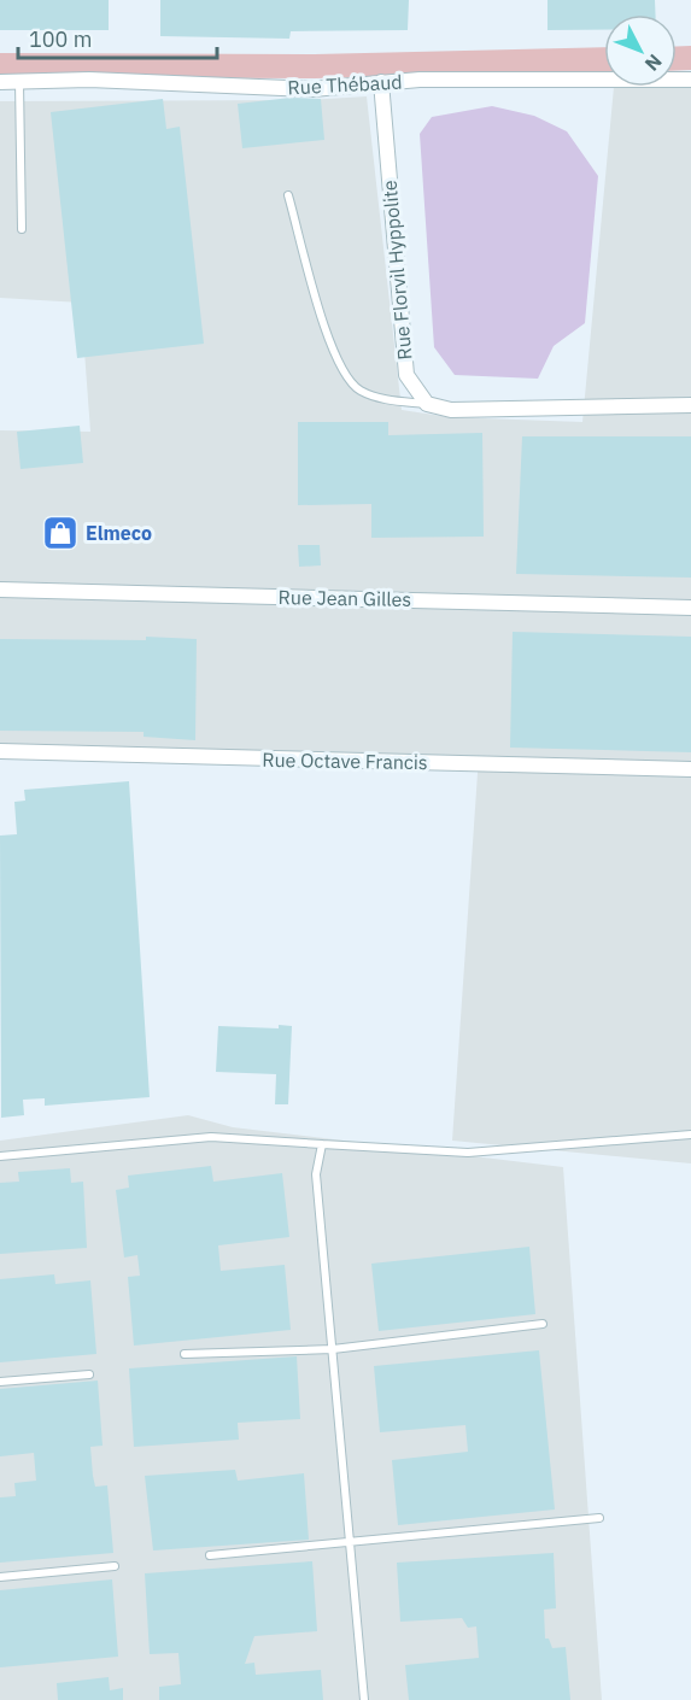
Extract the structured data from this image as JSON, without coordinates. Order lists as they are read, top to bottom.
{
  "streets": {
    "street": [
      "Rue Thébaud",
      "Rue Florvil Hyppolite",
      "Rue Jean Gilles",
      "Rue Octave Francis"
    ]
  },
  "crossings": [
    ["Rue Thébaud", "Rue Florvil Hyppolite"]
  ],
  "places": {
    "shop": ["Elmeco"]
  },
  "scale_bar": "100 m",
  "north": "bottom right"
}
